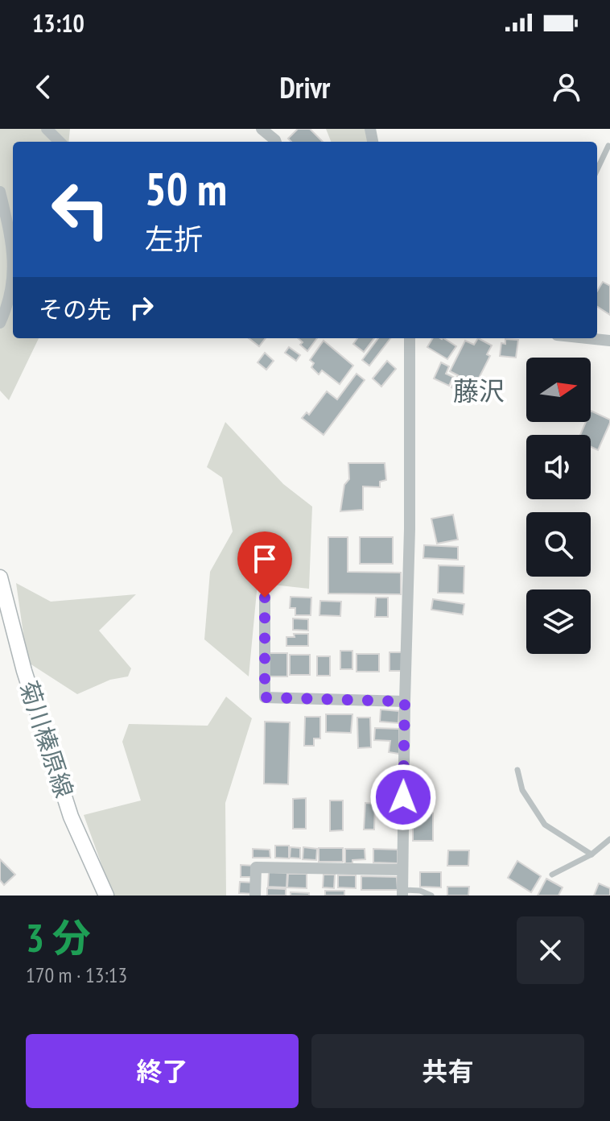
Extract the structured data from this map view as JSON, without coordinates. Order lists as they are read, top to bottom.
{
  "streets": {
    "main road": ["菊川榛原線"]
  },
  "districts": ["藤沢"],
  "north": "right",
  "page": {
    "status": "13:10",
    "header": "Drivr",
    "turn": ["50 m", "左折"],
    "then": "その先",
    "heading": ["3 分", "170 m · 13:13"],
    "buttons": ["終了", "共有"]
  }
}
